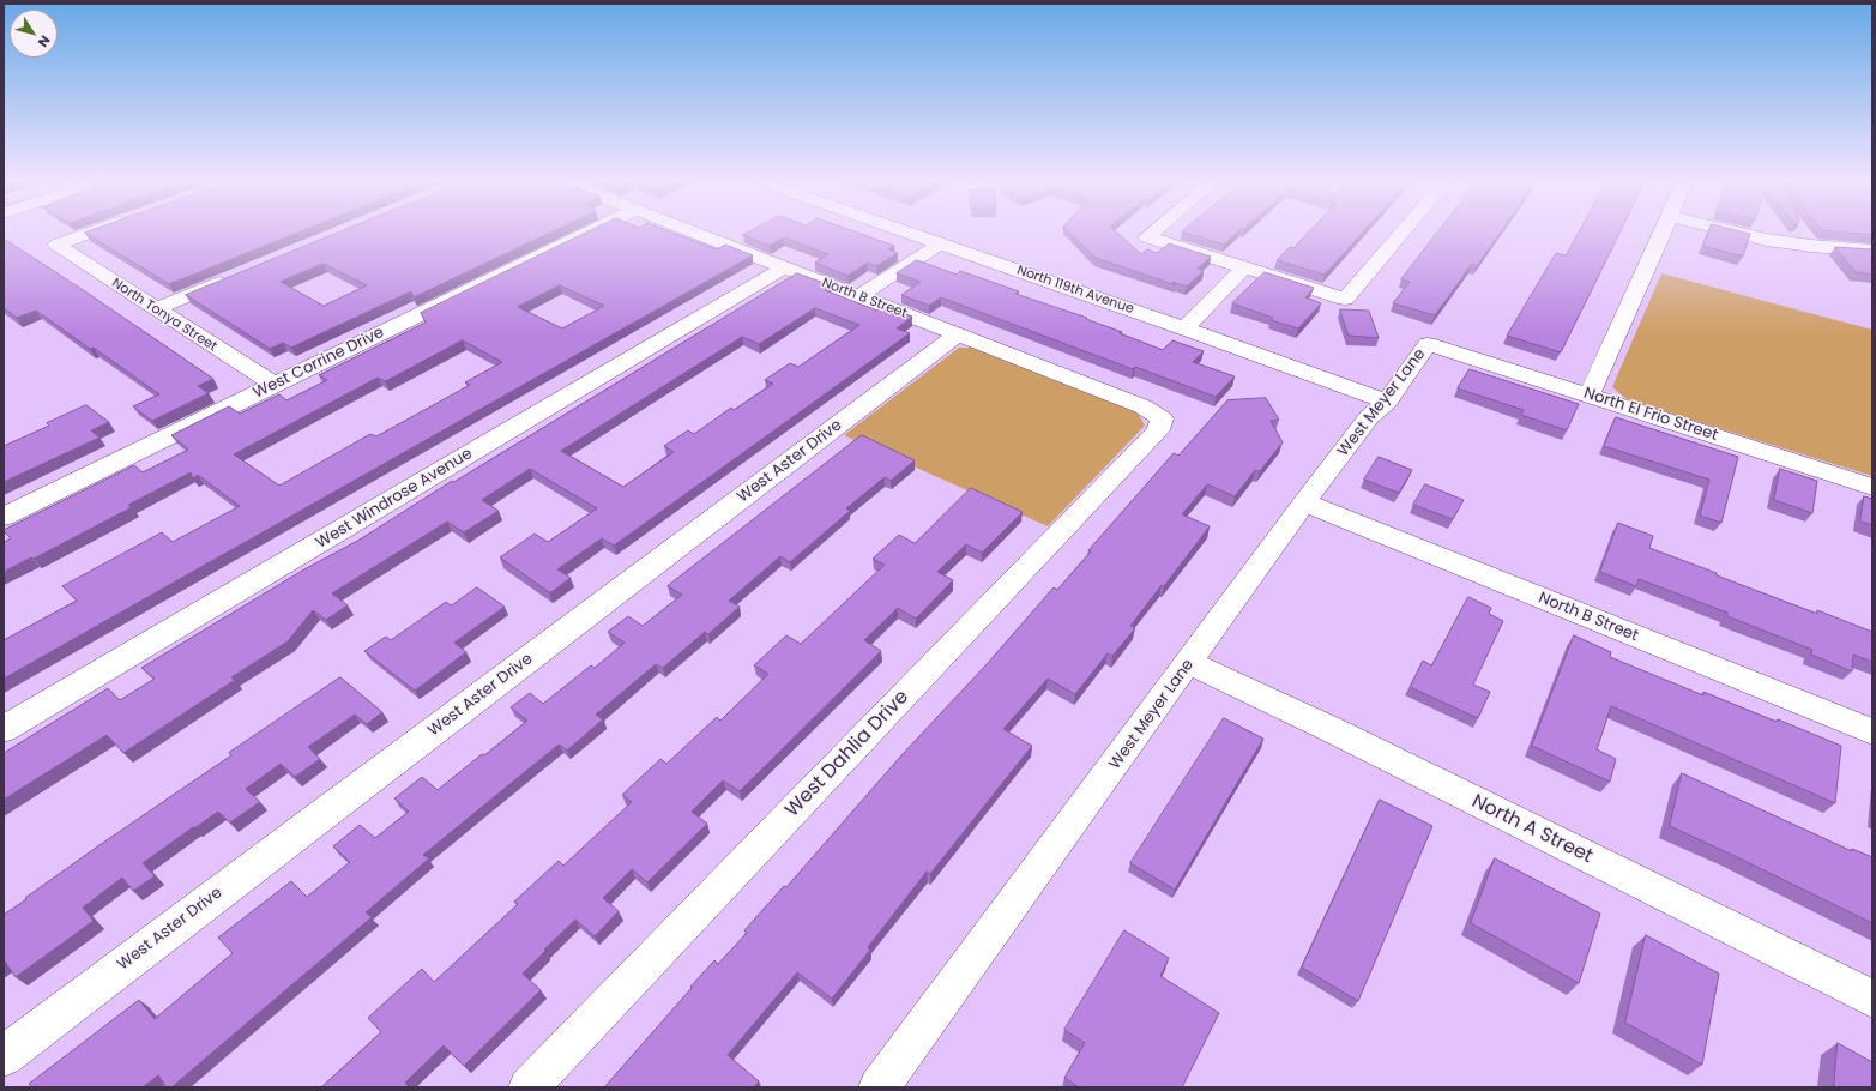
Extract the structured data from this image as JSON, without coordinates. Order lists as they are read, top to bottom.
{
  "streets": {
    "street": [
      "North 119th Avenue",
      "North B Street",
      "North Tonya Street",
      "West Corrine Drive",
      "West Meyer Lane",
      "North El Frio Street",
      "West Aster Drive",
      "West Windrose Avenue",
      "West Dahlia Drive",
      "North A Street"
    ]
  },
  "crossings": [
    ["North 119th Avenue", "West Meyer Lane"],
    ["North B Street", "West Meyer Lane"],
    ["North B Street", "West Aster Drive"],
    ["North B Street", "West Windrose Avenue"],
    ["North B Street", "West Dahlia Drive"],
    ["North Tonya Street", "West Corrine Drive"],
    ["West Meyer Lane", "North El Frio Street"],
    ["West Meyer Lane", "North A Street"]
  ],
  "north": "bottom right"
}
